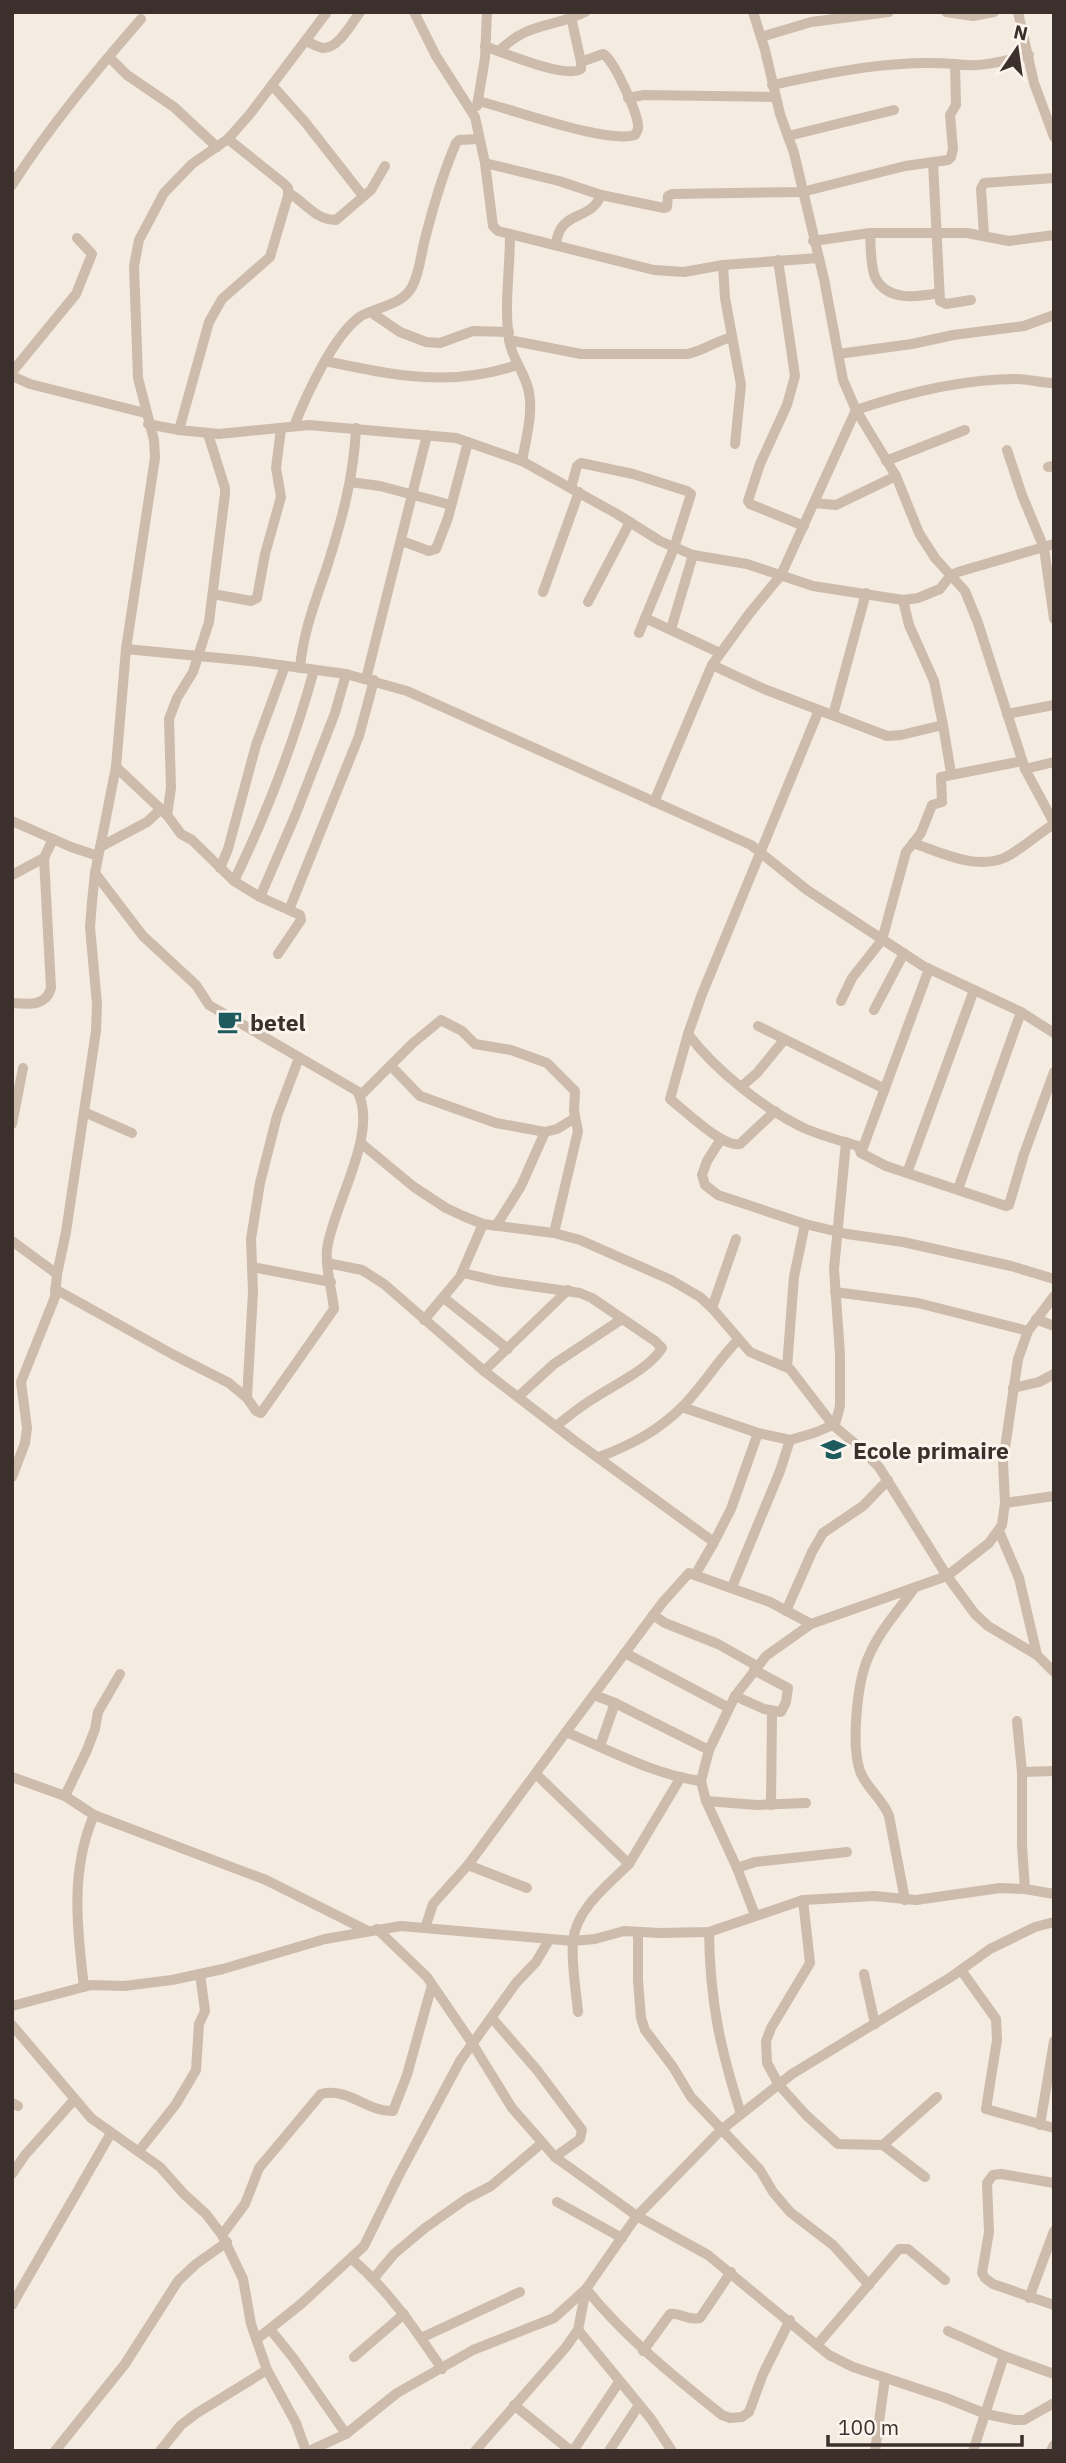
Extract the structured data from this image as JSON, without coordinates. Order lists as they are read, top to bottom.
{
  "places": {
    "cafe": ["betel"],
    "school or university": ["Ecole primaire"]
  },
  "scale_bar": "100 m",
  "north": "top"
}
